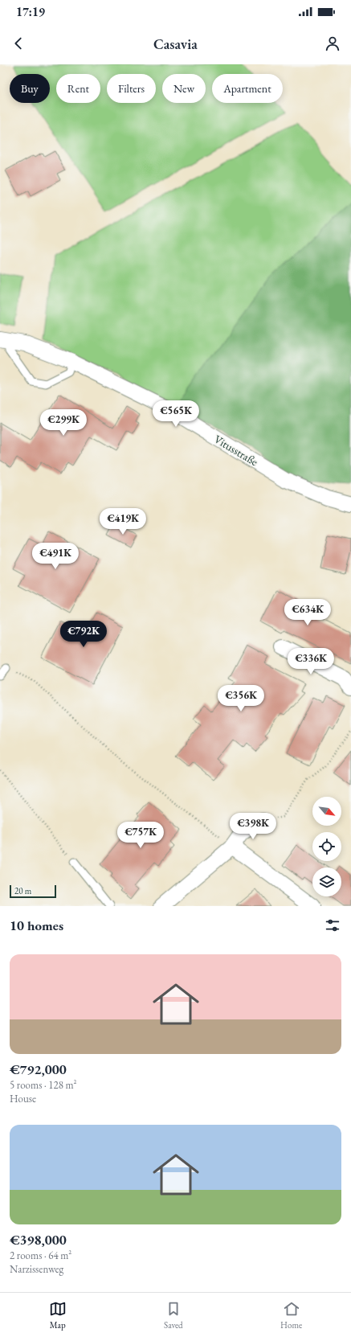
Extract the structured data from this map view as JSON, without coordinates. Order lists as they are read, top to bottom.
{
  "streets": {
    "street": ["Vitusstraße"]
  },
  "scale_bar": "20 m",
  "north": "bottom right",
  "page": {
    "status": "17:19",
    "header": "Casavia",
    "chip": [
      "Buy",
      "Rent",
      "Filters",
      "New",
      "Apartment"
    ],
    "price": [
      "€565K",
      "€299K",
      "€419K",
      "€491K",
      "€634K",
      "€792K",
      "€336K",
      "€356K",
      "€398K",
      "€757K"
    ],
    "scale": "20 m",
    "heading": "10 homes",
    "list": [
      {
        "name": "€792,000",
        "note": "5 rooms · 128 m² · House"
      },
      {
        "name": "€398,000",
        "note": "2 rooms · 64 m² · Narzissenweg"
      }
    ],
    "tabs": ["Map", "Saved", "Home"]
  }
}
